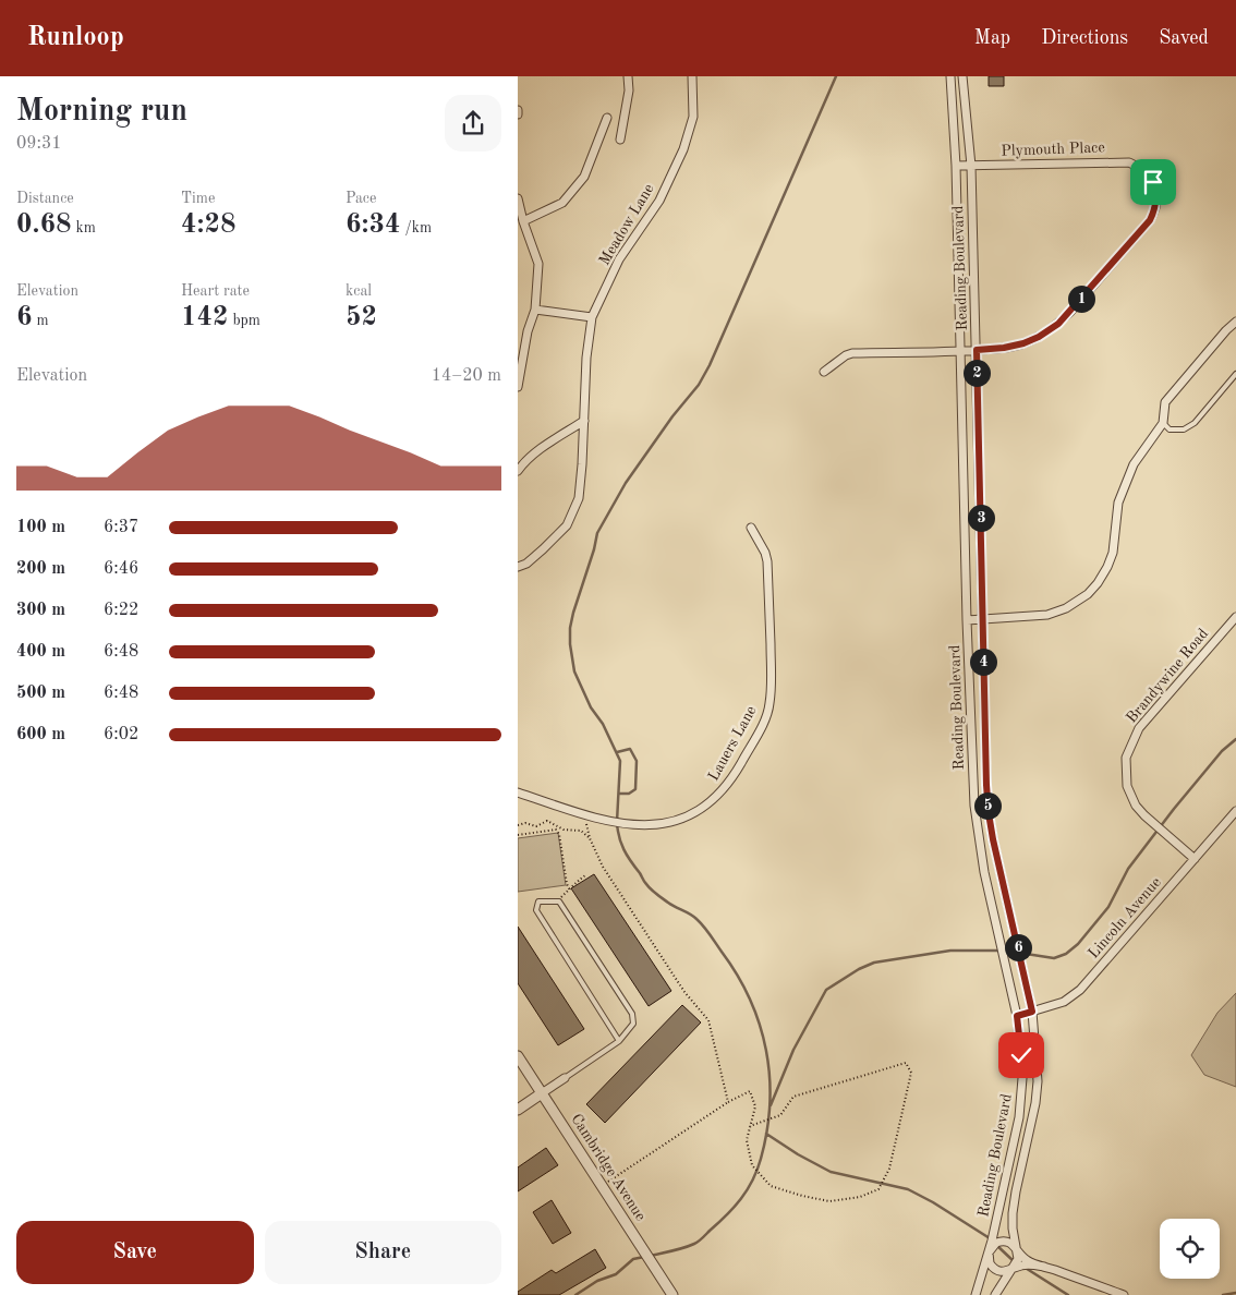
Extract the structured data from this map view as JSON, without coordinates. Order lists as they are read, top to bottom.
{
  "streets": {
    "street": [
      "Plymouth Place",
      "Meadow Lane",
      "Reading Boulevard",
      "Brandywine Road",
      "Lauers Lane",
      "Lincoln Avenue",
      "Cambridge Avenue"
    ]
  },
  "crossings": [
    ["Plymouth Place", "Reading Boulevard"],
    ["Reading Boulevard", "Lincoln Avenue"],
    ["Brandywine Road", "Lincoln Avenue"]
  ],
  "page": {
    "header": "Runloop",
    "nav": ["Map", "Directions", "Saved"],
    "heading": ["Morning run", "09:31"],
    "stats": [
      ["Distance", "0.68 km"],
      ["Time", "4:28"],
      ["Pace", "6:34 /km"],
      ["Elevation", "6 m"],
      ["Heart rate", "142 bpm"],
      ["kcal", "52"]
    ],
    "pins": [
      "1",
      "2",
      "3",
      "4",
      "5",
      "6"
    ],
    "chart": ["Elevation", "14–20 m"],
    "list": [
      {
        "name": "100 m",
        "note": "6:37"
      },
      {
        "name": "200 m",
        "note": "6:46"
      },
      {
        "name": "300 m",
        "note": "6:22"
      },
      {
        "name": "400 m",
        "note": "6:48"
      },
      {
        "name": "500 m",
        "note": "6:48"
      },
      {
        "name": "600 m",
        "note": "6:02"
      }
    ],
    "buttons": ["Save", "Share"]
  }
}
